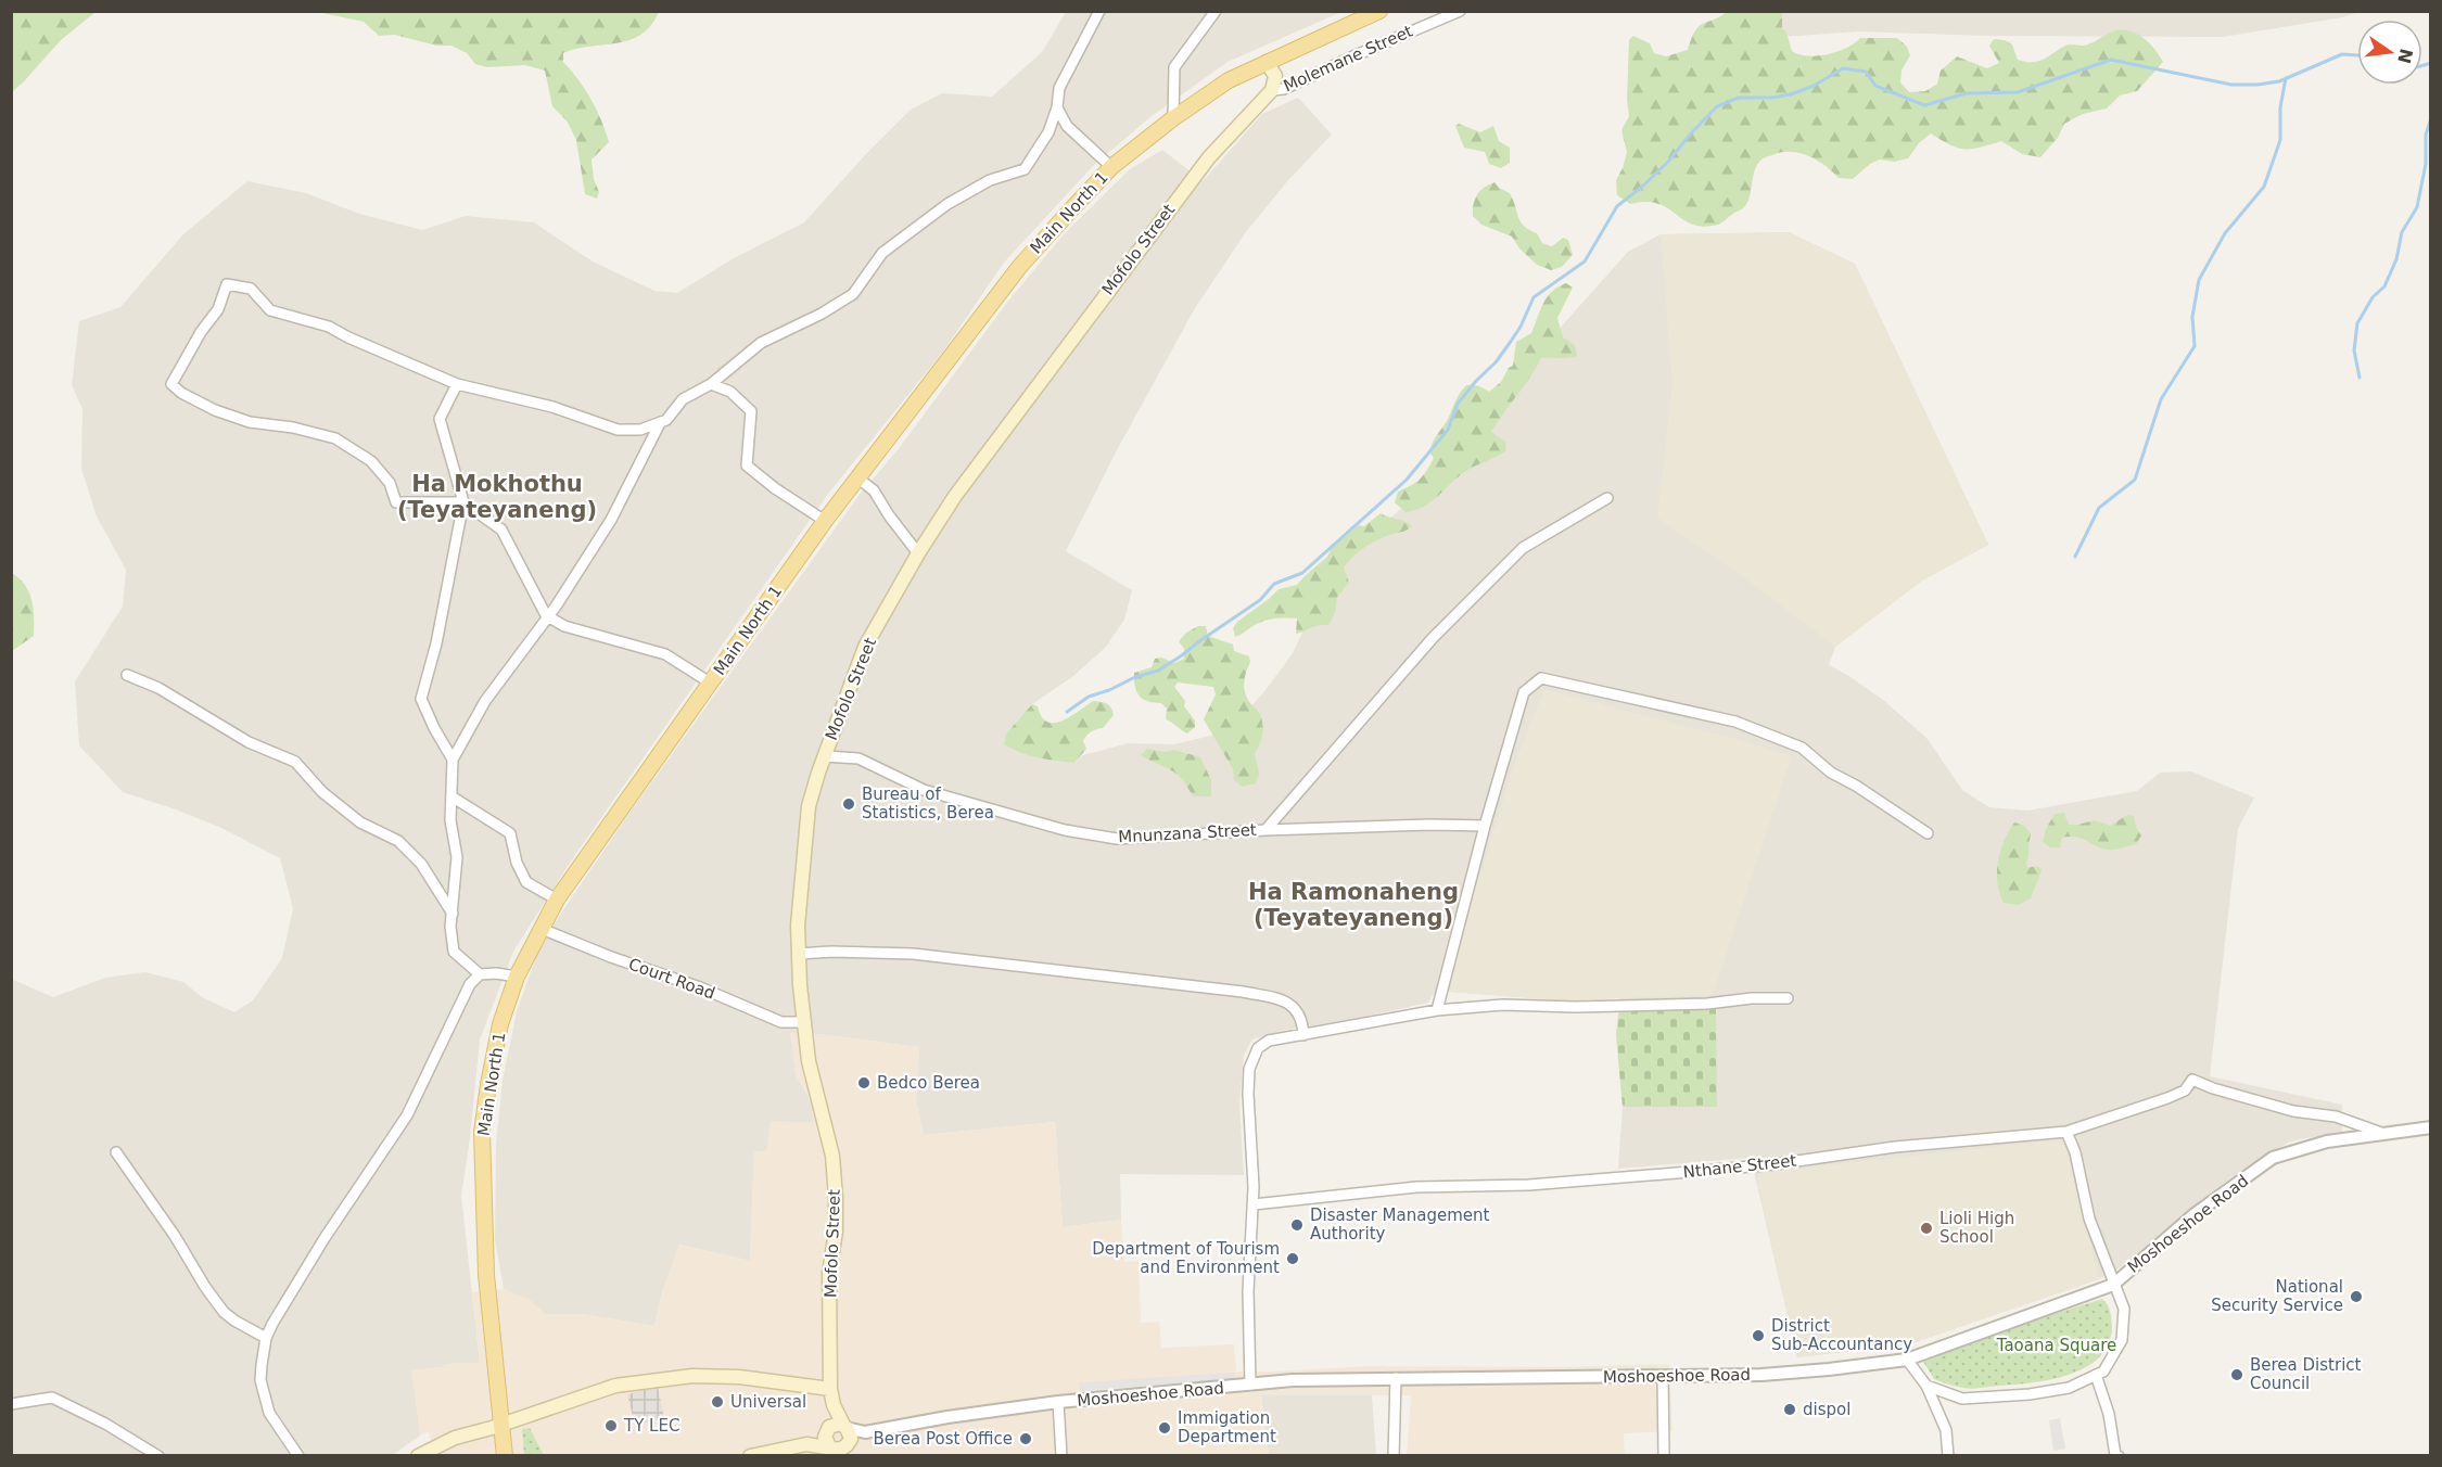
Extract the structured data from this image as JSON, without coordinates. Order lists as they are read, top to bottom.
{
  "streets": {
    "main road": ["Main North 1", "Mofolo Street"],
    "street": [
      "Molemane Street",
      "Mnunzana Street",
      "Court Road",
      "Nthane Street",
      "Moshoeshoe Road"
    ]
  },
  "crossings": [
    ["Molemane Street", "Mofolo Street"],
    ["Main North 1", "Court Road"],
    ["Mofolo Street", "Mnunzana Street"],
    ["Mofolo Street", "Court Road"],
    ["Mofolo Street", "Moshoeshoe Road"],
    ["Nthane Street", "Moshoeshoe Road"]
  ],
  "districts": ["Ha Mokhothu (Teyateyaneng)", "Ha Ramonaheng (Teyateyaneng)"],
  "parks": ["Taoana Square"],
  "places": [
    "Bureau of Statistics, Berea",
    "Bedco Berea",
    "Disaster Management Authority",
    "Lioli High School",
    "Department of Tourism and Environment",
    "National Security Service",
    "District Sub-Accountancy",
    "Berea District Council",
    "Universal",
    "dispol",
    "TY LEC",
    "Immigation Department",
    "Berea Post Office"
  ],
  "north": "right"
}
